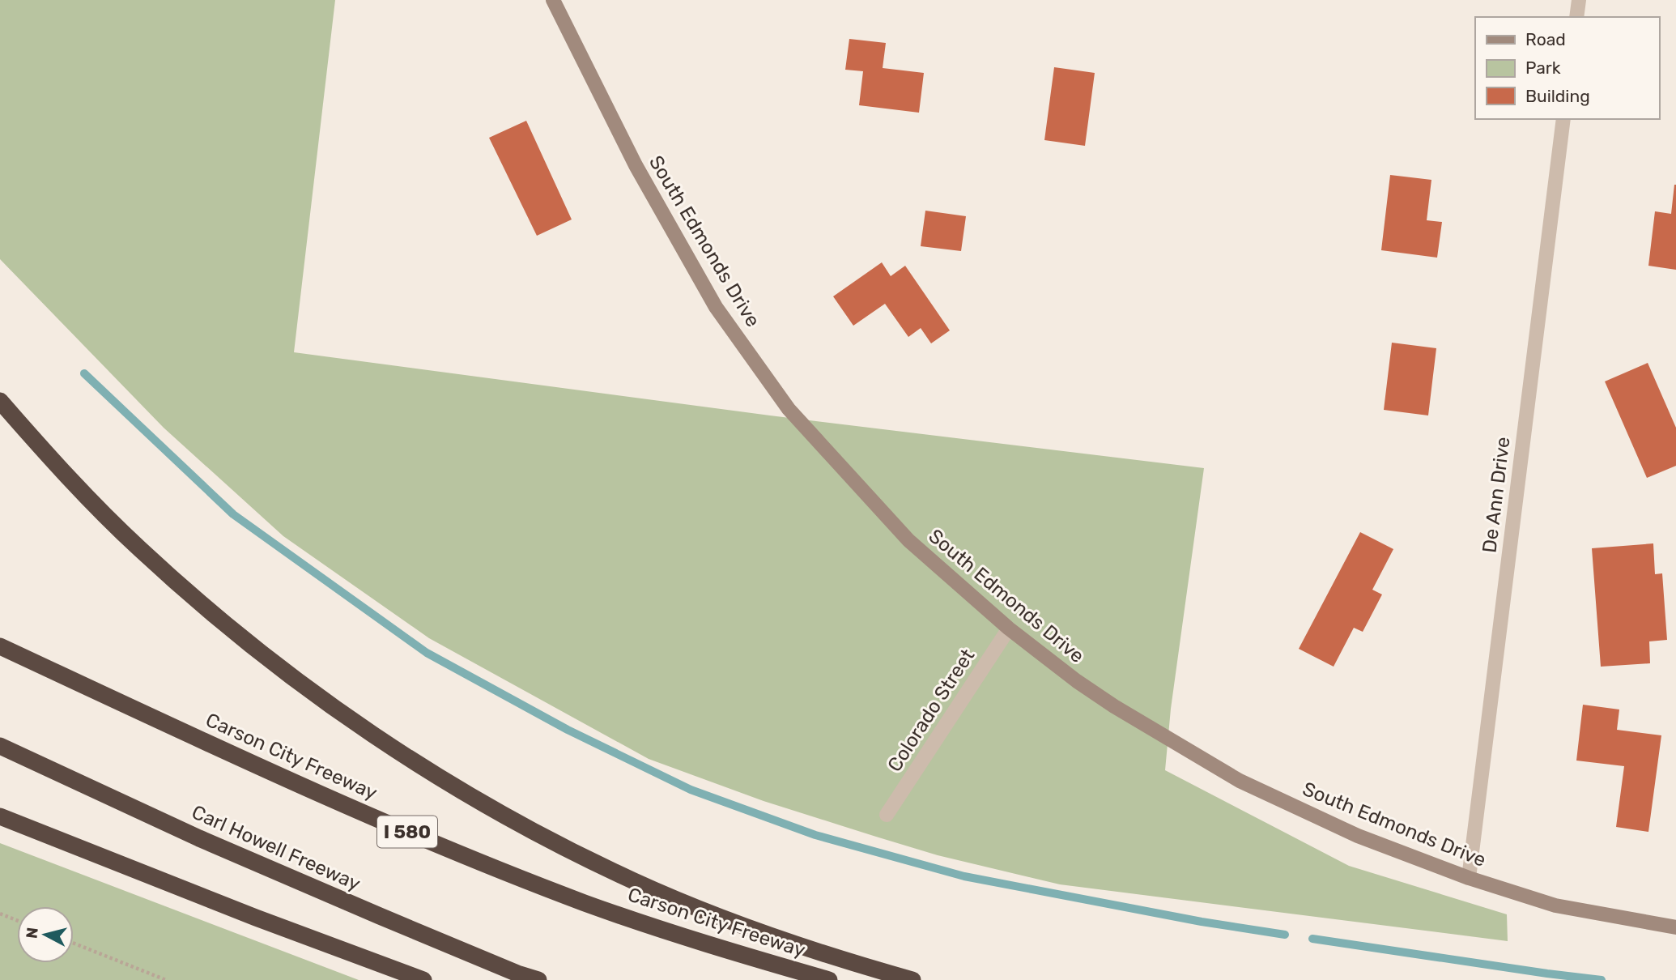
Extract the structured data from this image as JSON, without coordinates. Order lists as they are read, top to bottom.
{
  "streets": {
    "highway": ["Carson City Freeway", "I 580", "Carl Howell Freeway"],
    "street": ["South Edmonds Drive", "De Ann Drive", "Colorado Street"]
  },
  "crossings": [
    ["South Edmonds Drive", "De Ann Drive"],
    ["South Edmonds Drive", "Colorado Street"]
  ],
  "legend": ["Road", "Park", "Building"],
  "north": "left"
}
